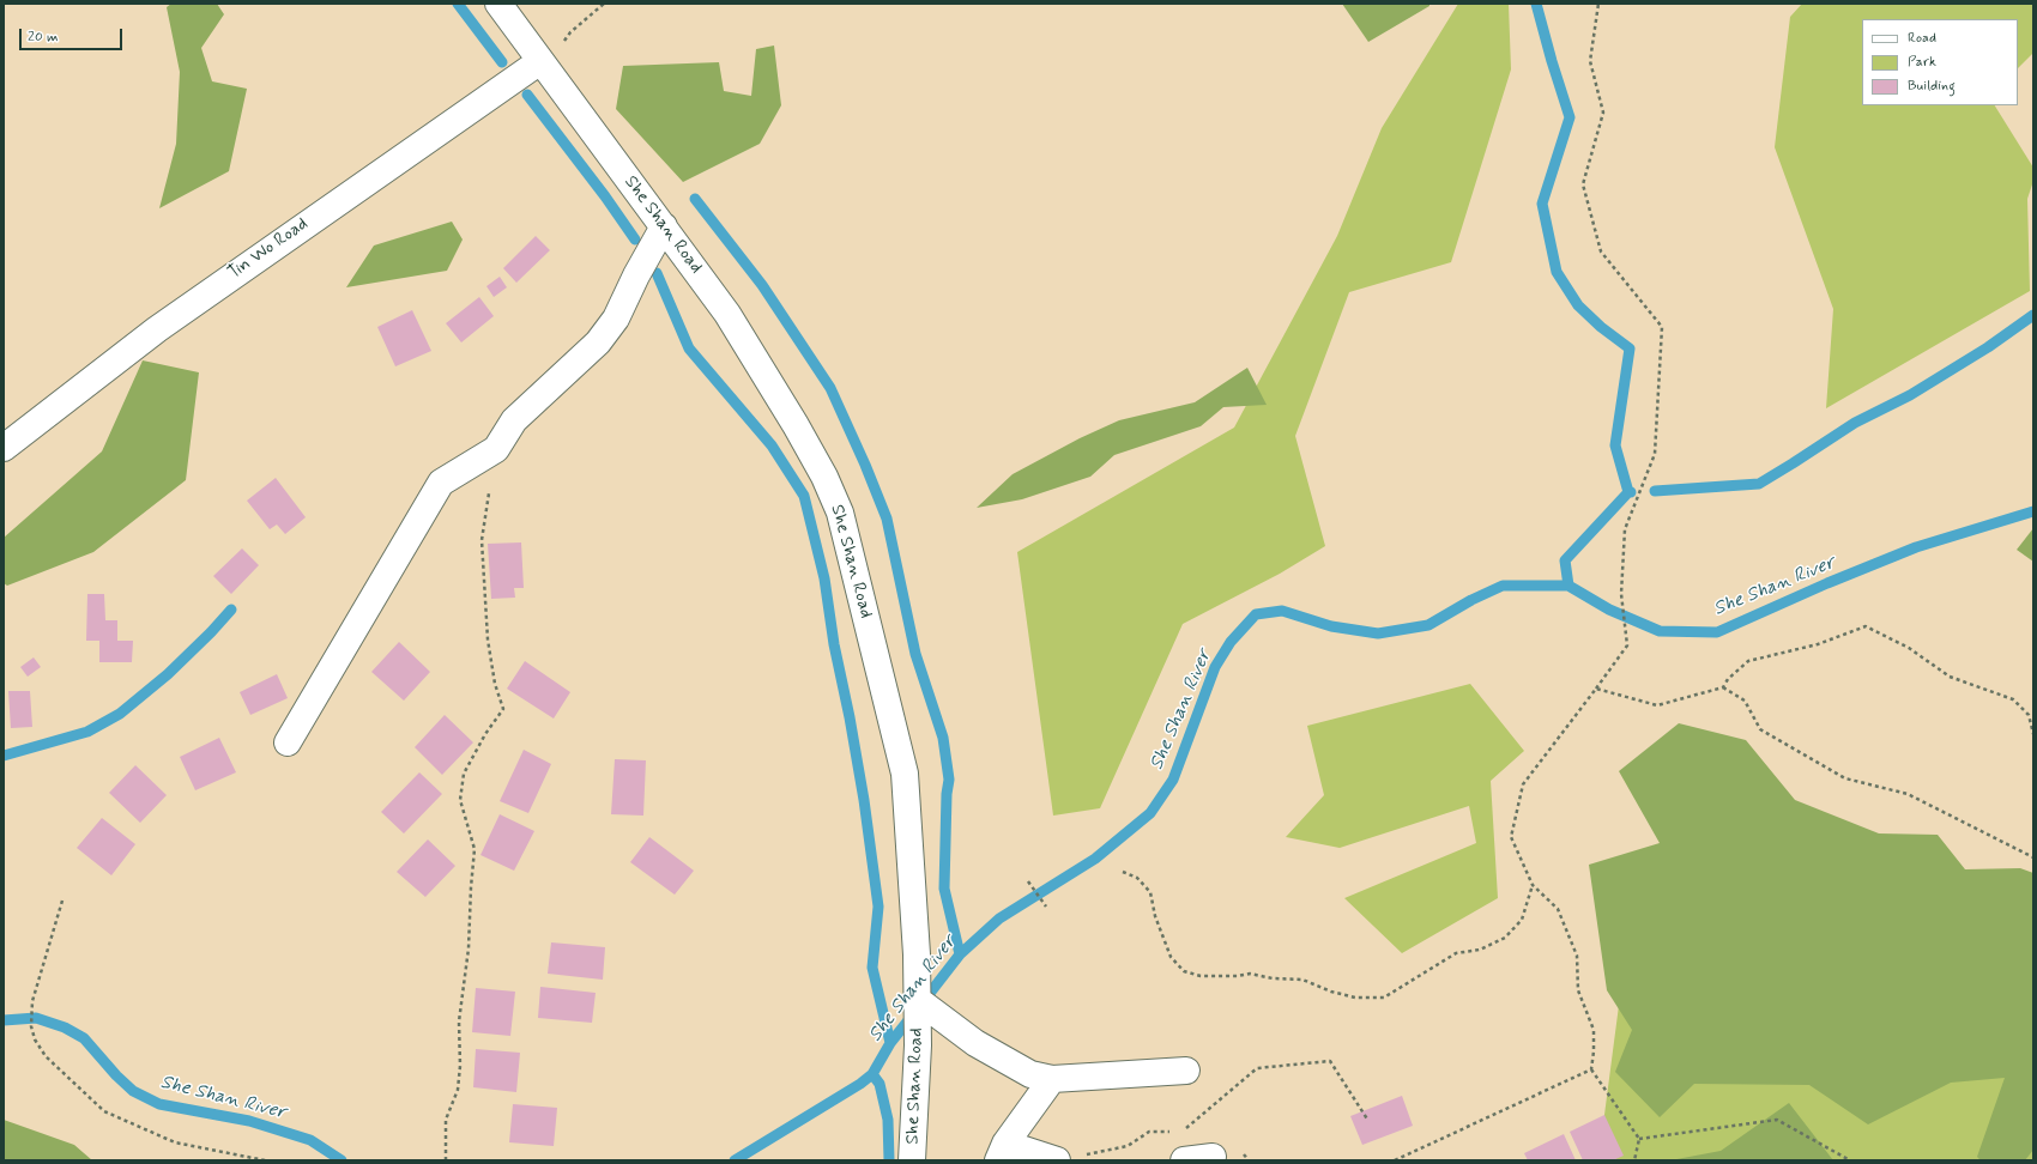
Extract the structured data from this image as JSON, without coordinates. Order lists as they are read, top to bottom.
{
  "streets": {
    "street": ["She Shan Road", "Tin Wo Road"]
  },
  "crossings": [
    ["She Shan Road", "Tin Wo Road"]
  ],
  "water": ["She Shan River"],
  "legend": ["Road", "Park", "Building"],
  "scale_bar": "20 m"
}
